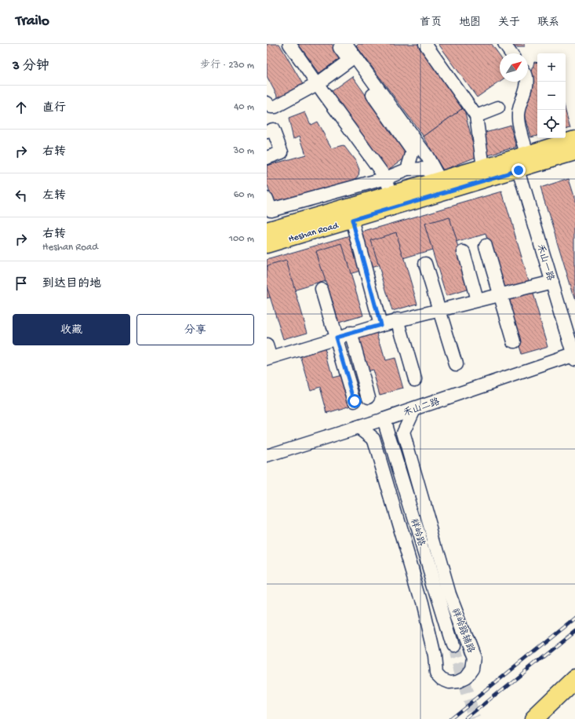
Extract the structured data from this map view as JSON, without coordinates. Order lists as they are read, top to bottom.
{
  "streets": {
    "main road": ["Heshan Road"],
    "street": [
      "禾山一路",
      "禾山二路",
      "祥岭路",
      "祥岭路辅路"
    ]
  },
  "crossings": [
    ["Heshan Road", "禾山一路"],
    ["禾山一路", "禾山二路"],
    ["禾山二路", "祥岭路"],
    ["禾山二路", "祥岭路辅路"]
  ],
  "north": "top right",
  "page": {
    "header": "Trailo",
    "nav": [
      "首页",
      "地图",
      "关于",
      "联系"
    ],
    "heading": ["3 分钟", "步行 · 230 m"],
    "map_buttons": ["+", "−"],
    "list": [
      ["直行", "40 m"],
      ["右转", "30 m"],
      ["左转", "60 m"],
      ["右转", "Heshan Road", "100 m"],
      "到达目的地"
    ],
    "buttons": ["收藏", "分享"]
  }
}
